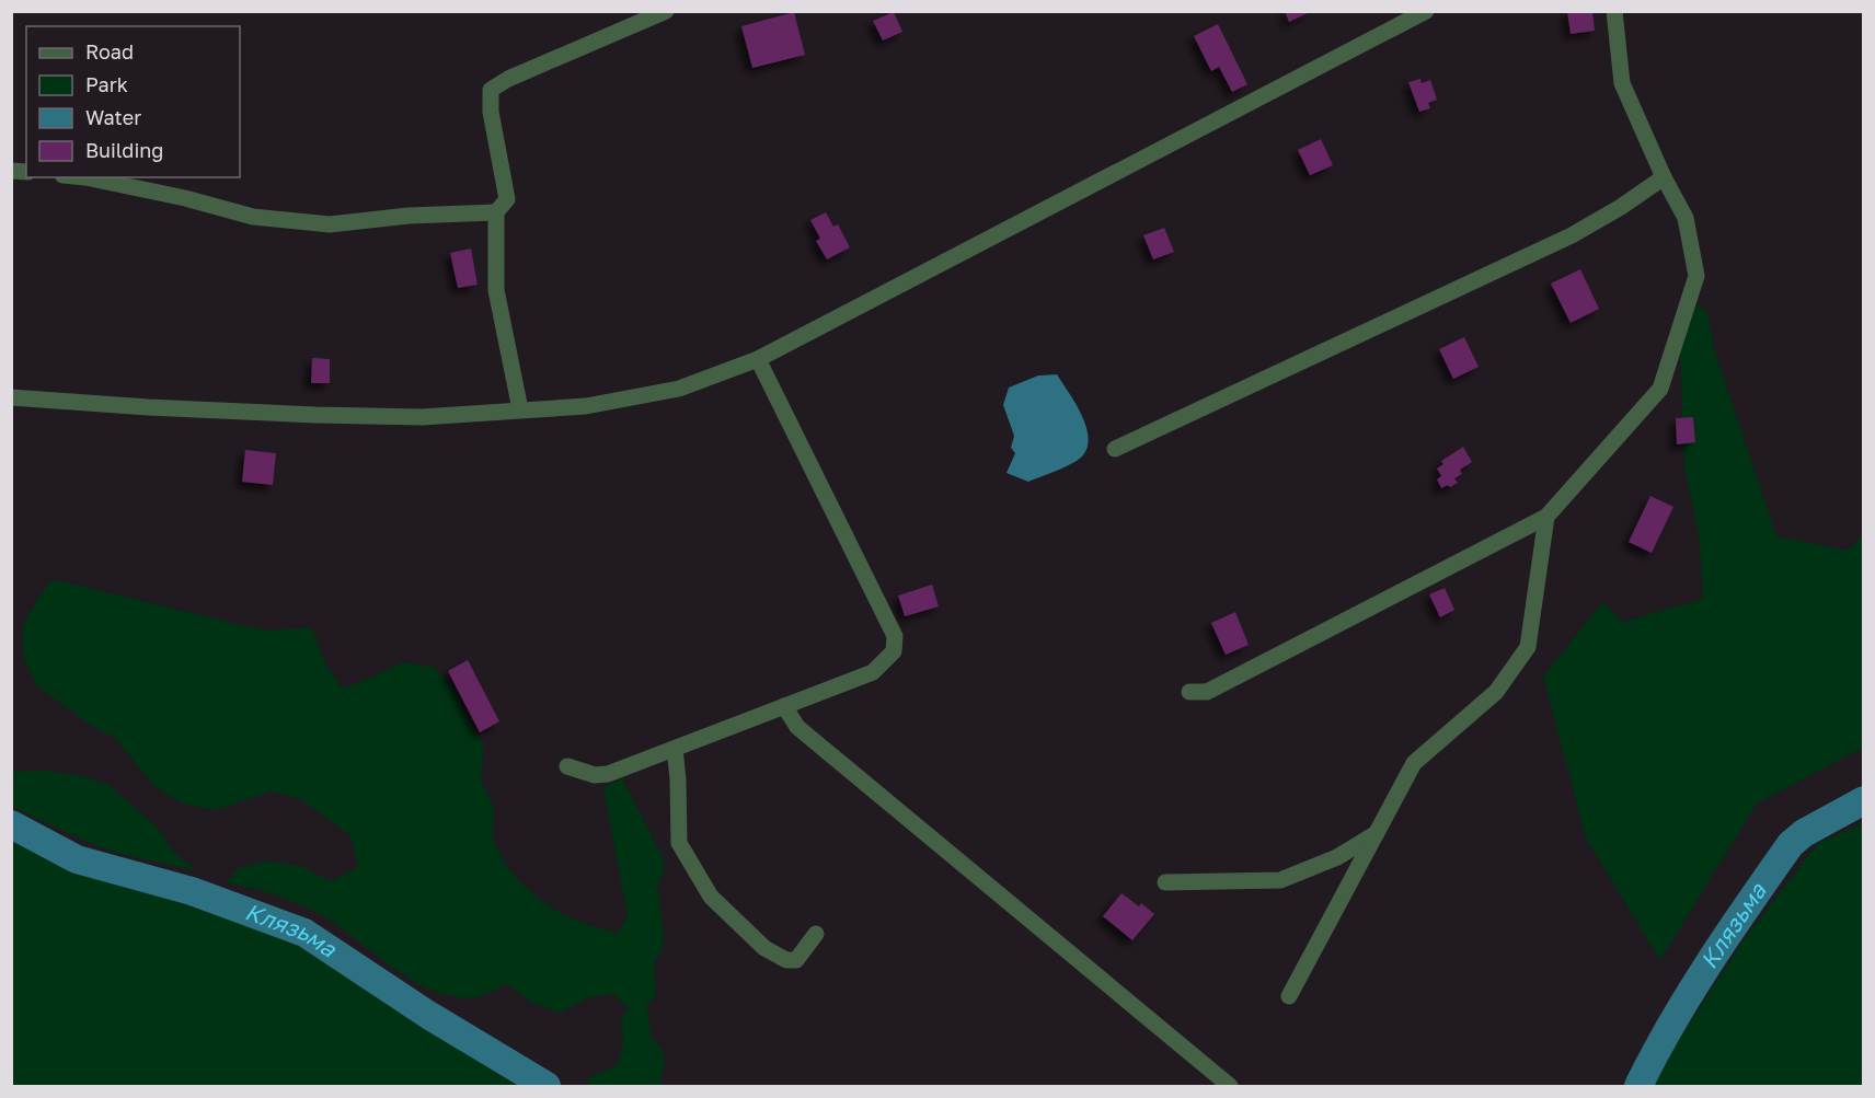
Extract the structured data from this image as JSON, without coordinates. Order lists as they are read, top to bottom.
{
  "water": ["Клязьма"],
  "legend": [
    "Road",
    "Park",
    "Water",
    "Building"
  ]
}
